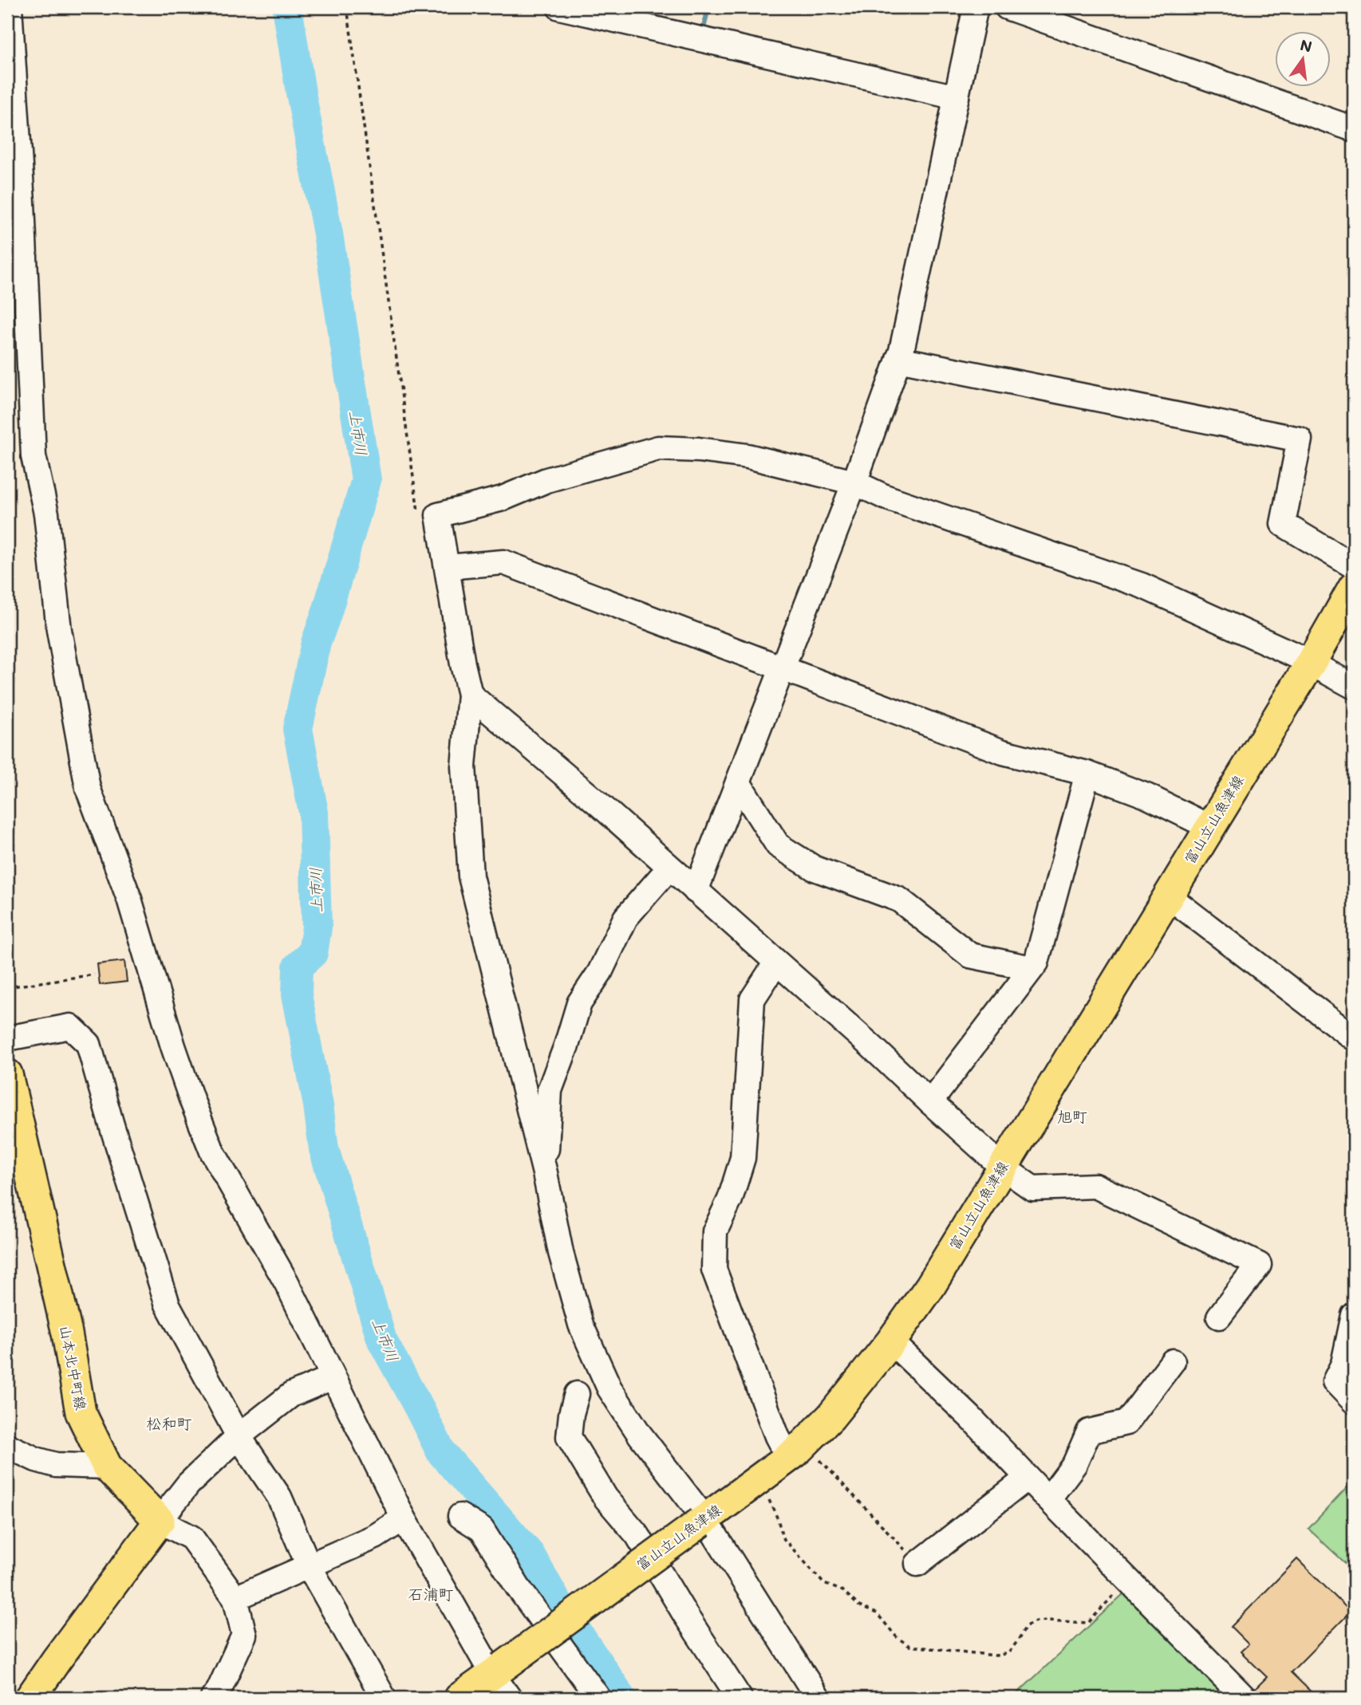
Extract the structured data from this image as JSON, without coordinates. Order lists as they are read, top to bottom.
{
  "streets": {
    "main road": ["富山立山魚津線", "山本北中町線"]
  },
  "districts": ["旭町", "松和町", "石浦町"],
  "water": ["上市川"],
  "north": "top"
}
